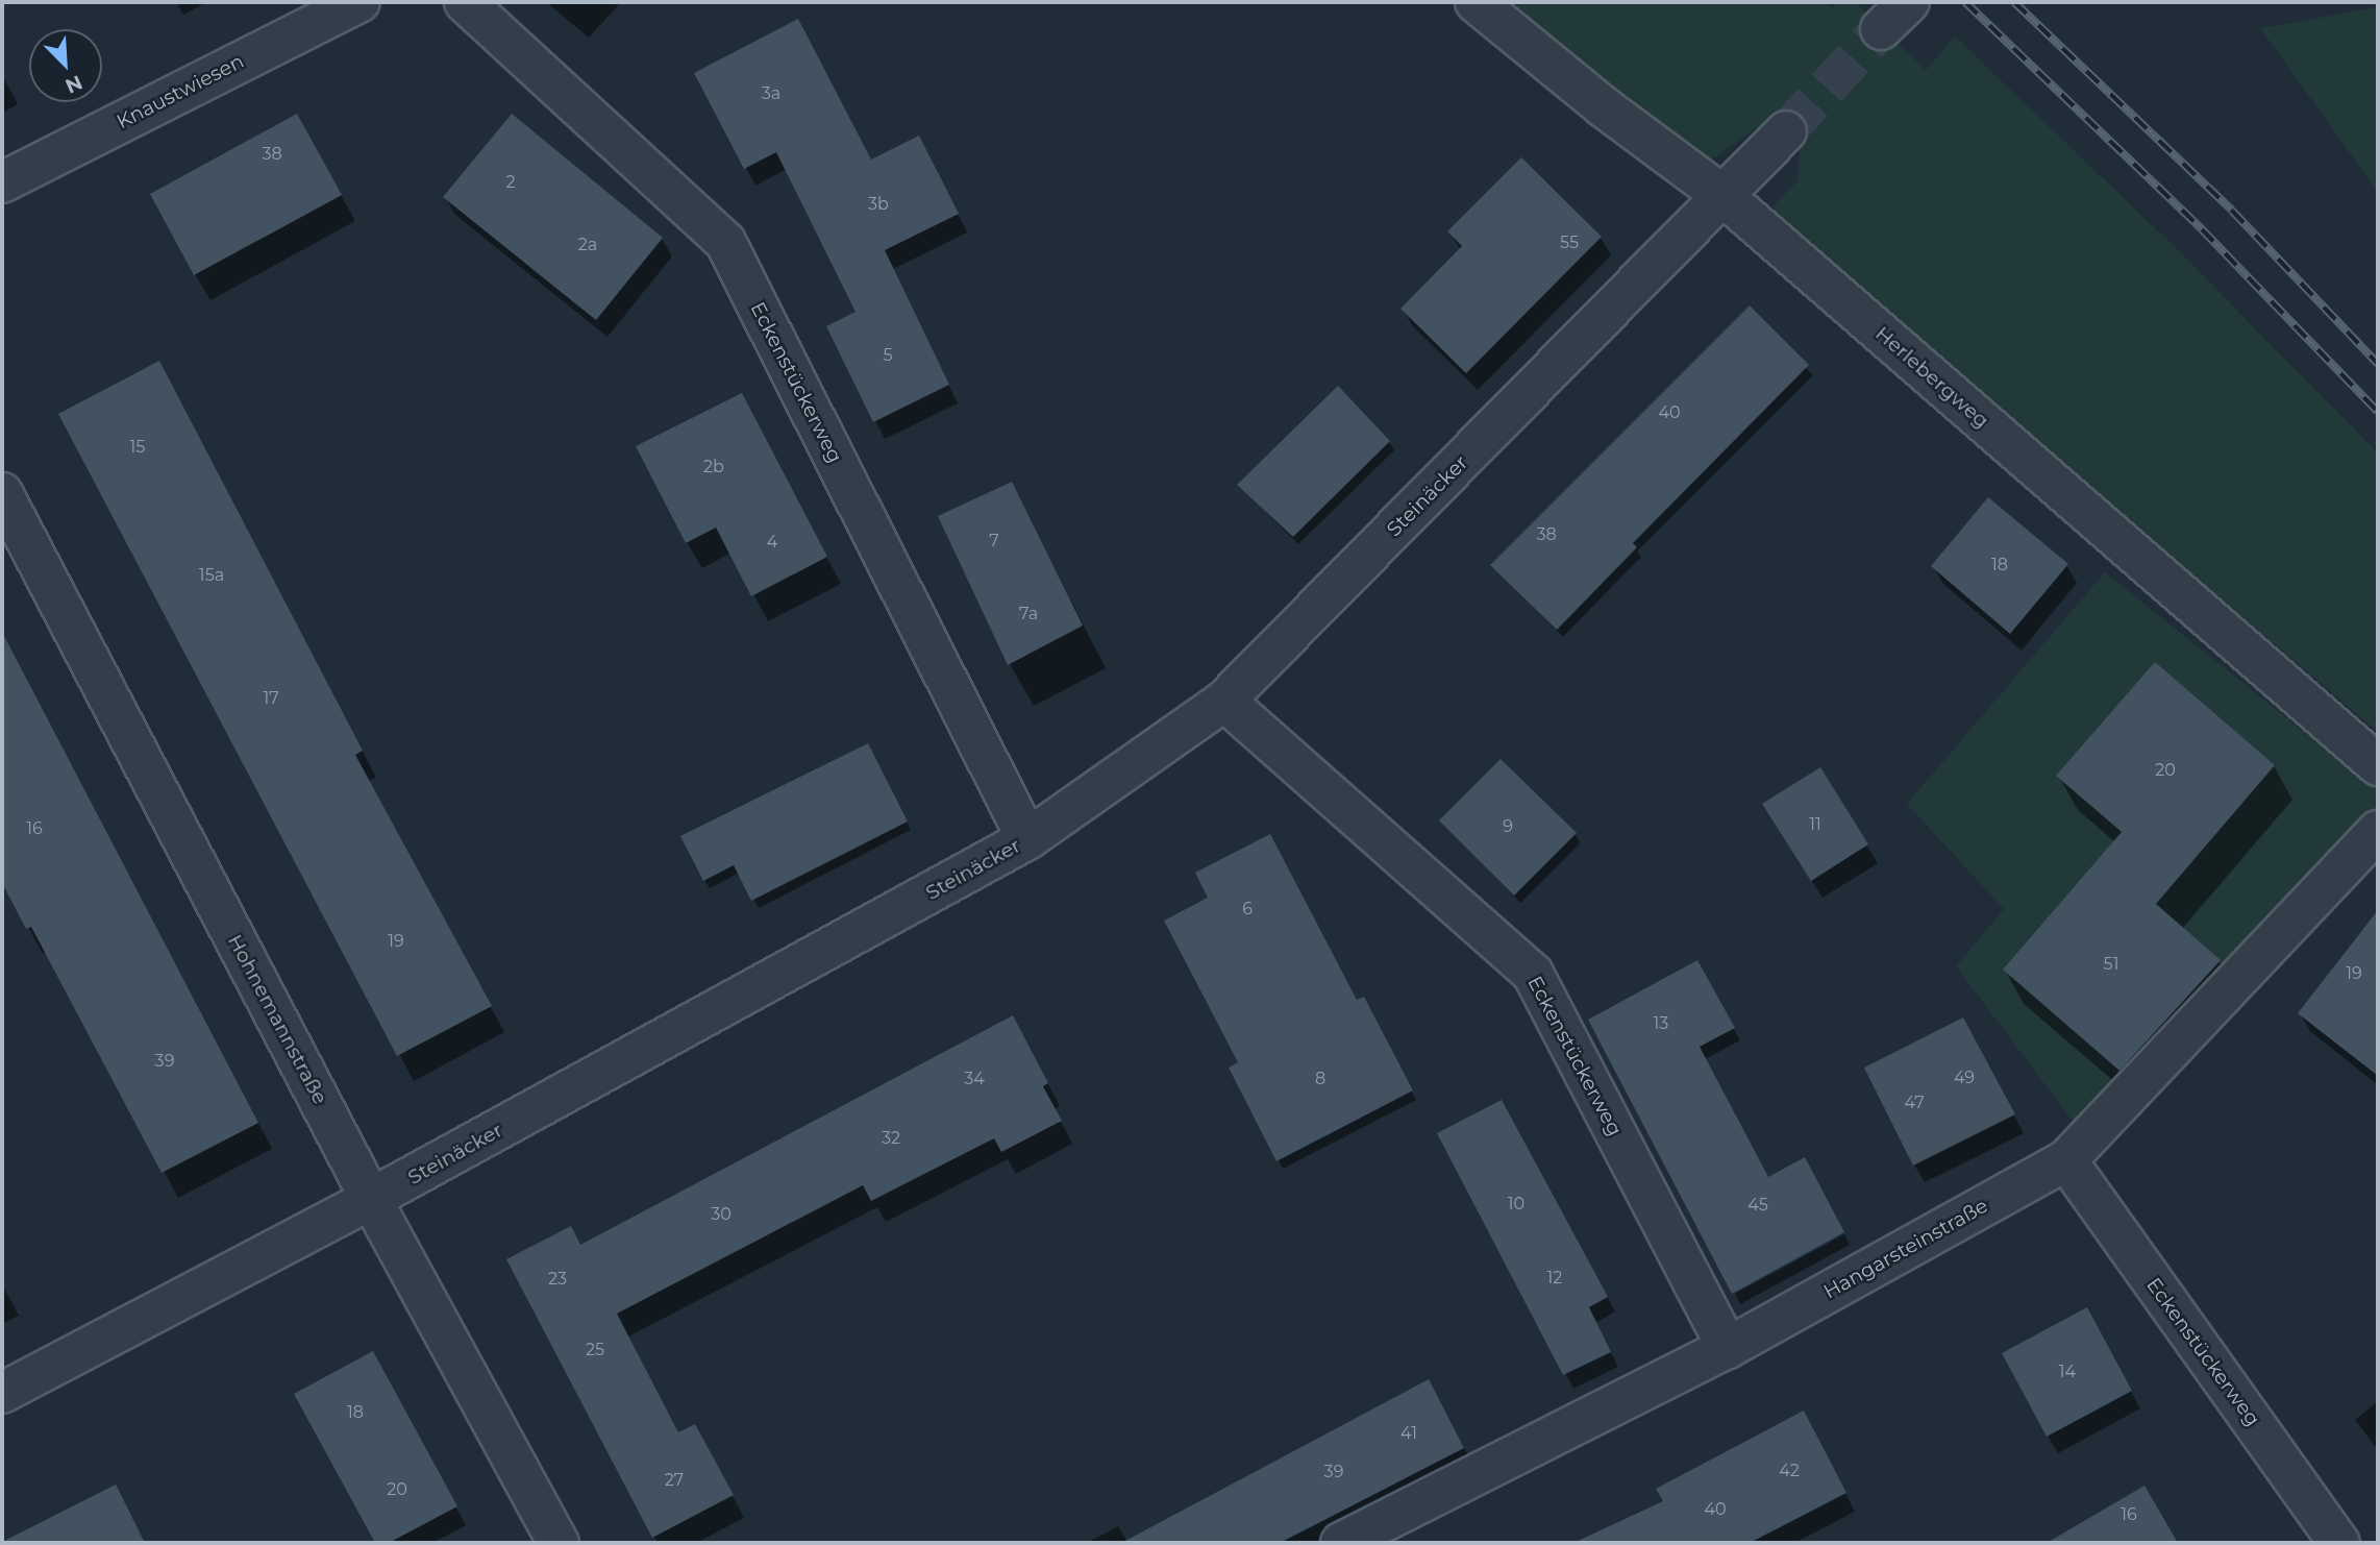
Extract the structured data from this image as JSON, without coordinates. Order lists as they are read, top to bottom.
{
  "streets": {
    "street": [
      "Knaustwiesen",
      "Herlebergweg",
      "Eckenstückerweg",
      "Steinäcker",
      "Hohnemannstraße",
      "Hangarsteinstraße"
    ]
  },
  "crossings": [
    ["Herlebergweg", "Steinäcker"],
    ["Eckenstückerweg", "Steinäcker"],
    ["Eckenstückerweg", "Hangarsteinstraße"],
    ["Steinäcker", "Hohnemannstraße"]
  ],
  "house_numbers": [
    "3a",
    "38",
    "2",
    "3b",
    "55",
    "2a",
    "5",
    "40",
    "15",
    "2b",
    "38",
    "7",
    "4",
    "18",
    "15a",
    "7a",
    "17",
    "20",
    "11",
    "9",
    "16",
    "6",
    "19",
    "51",
    "19",
    "13",
    "39",
    "49",
    "34",
    "8",
    "47",
    "32",
    "10",
    "45",
    "30",
    "12",
    "23",
    "25",
    "14",
    "18",
    "41",
    "42",
    "39",
    "27",
    "20",
    "40",
    "16"
  ],
  "north": "bottom right"
}
